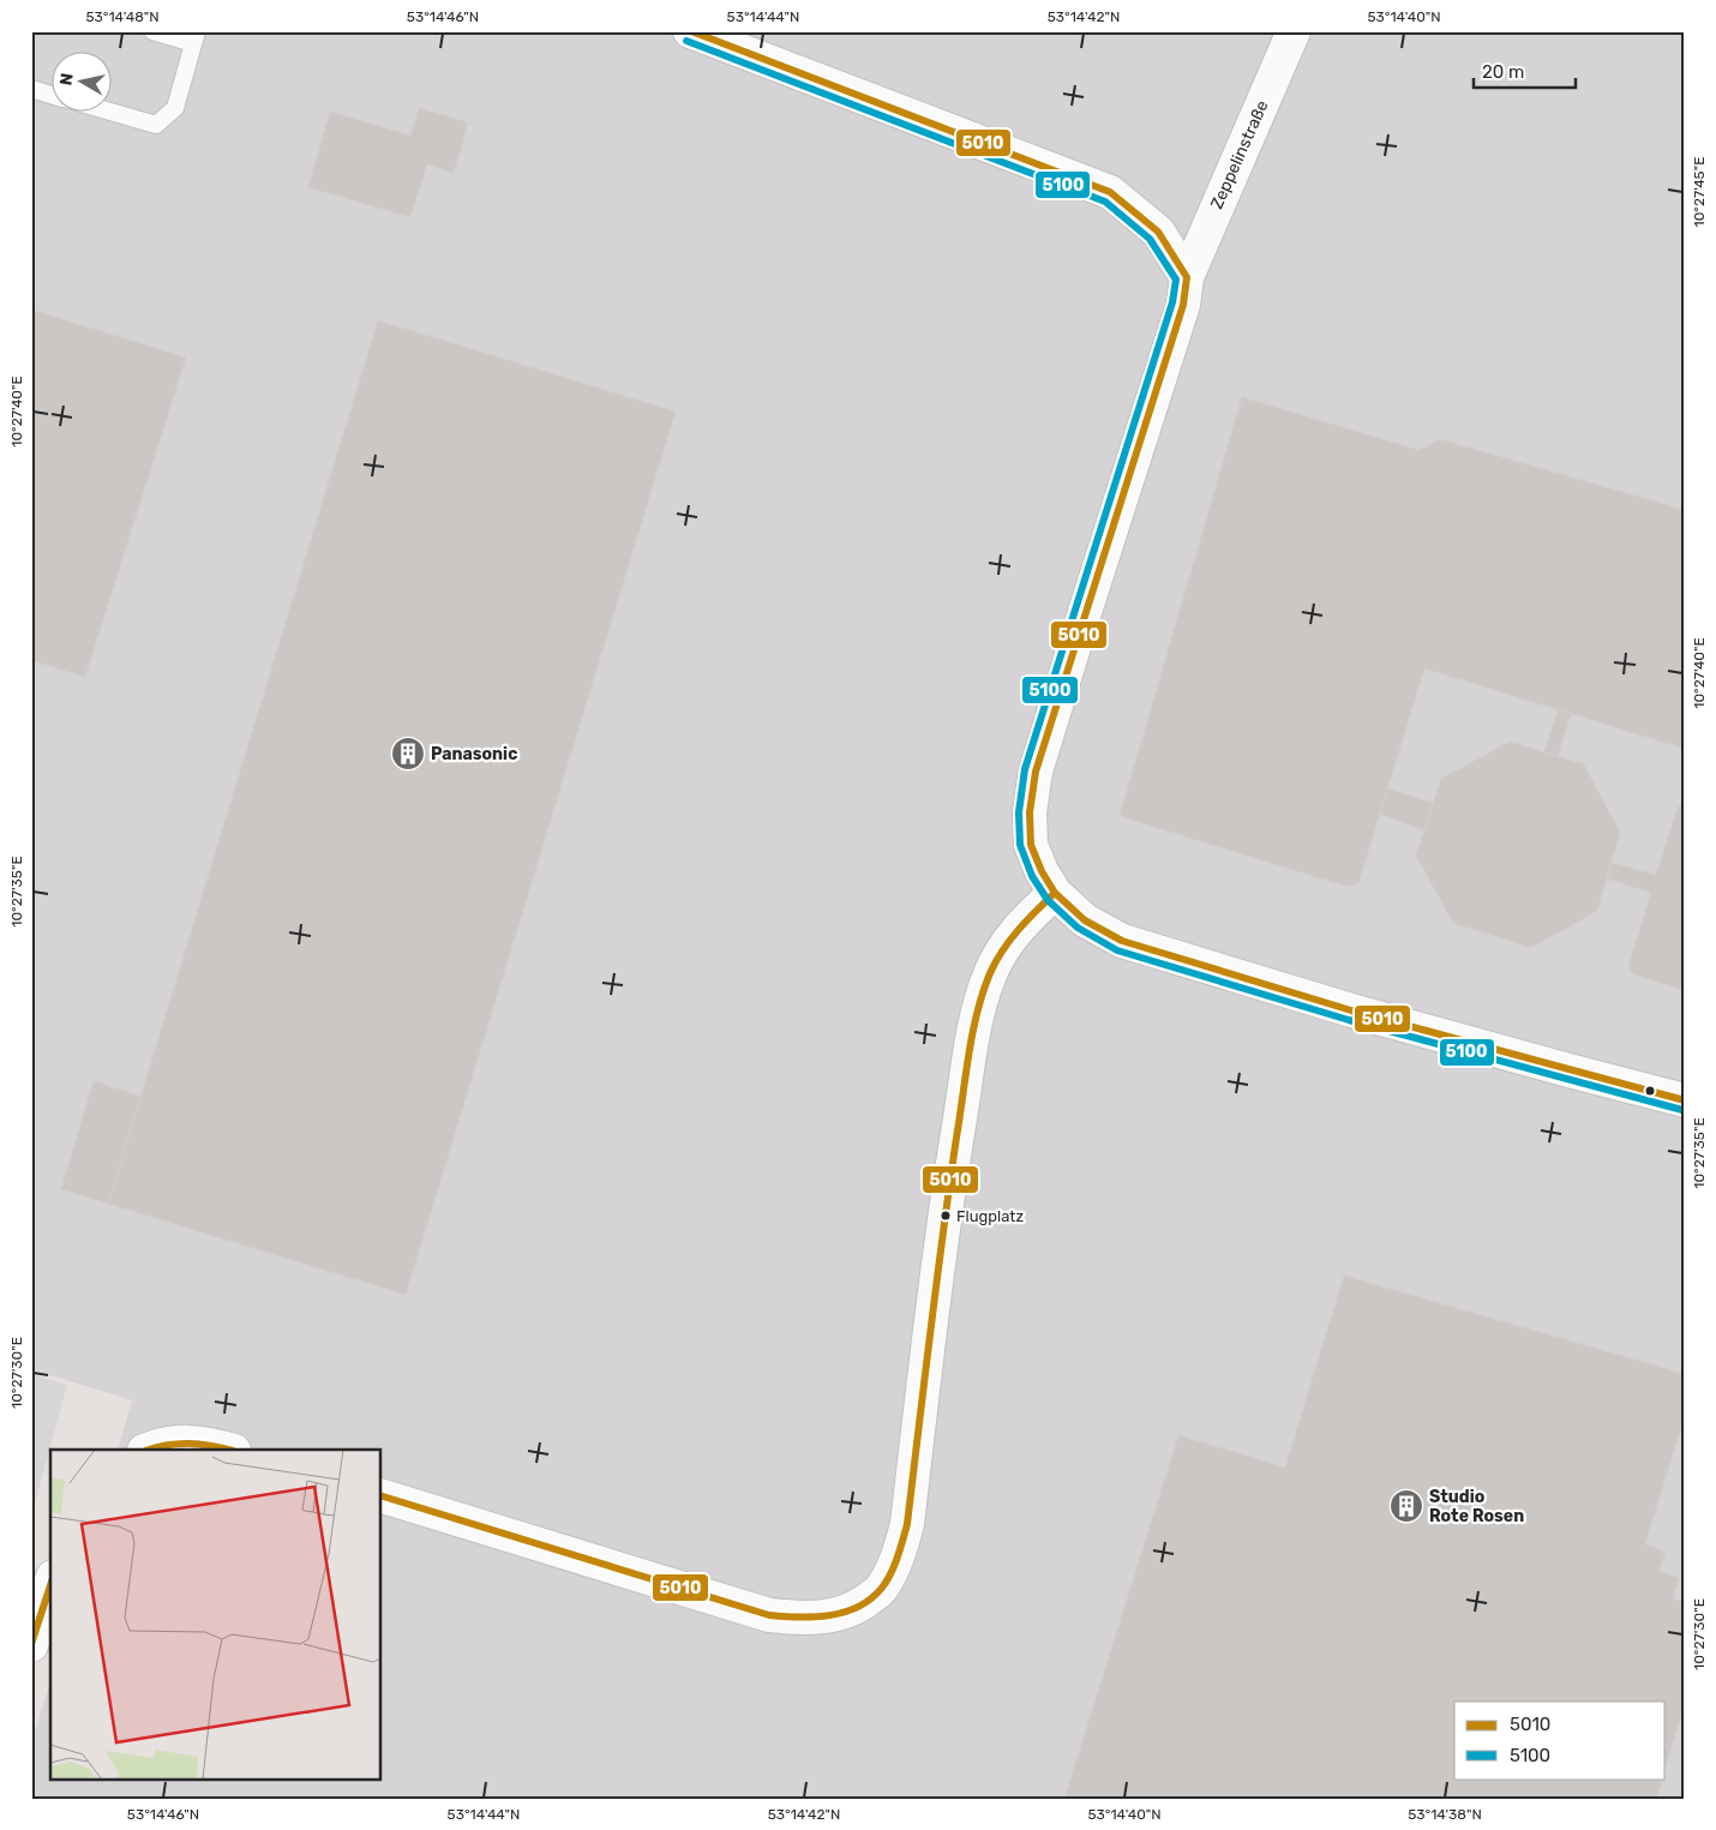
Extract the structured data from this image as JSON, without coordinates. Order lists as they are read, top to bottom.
{
  "streets": {
    "street": ["Zeppelinstraße"]
  },
  "places": {
    "building": ["Panasonic", "Studio Rote Rosen"],
    "other": ["Flugplatz"]
  },
  "lines": ["transit line 5010", "transit line 5100"],
  "legend": ["5010", "5100"],
  "scale_bar": "20 m",
  "north": "left",
  "coordinates": [
    "53°14'48\"N",
    "53°14'46\"N",
    "53°14'44\"N",
    "53°14'42\"N",
    "53°14'40\"N",
    "10°27'45\"E",
    "10°27'40\"E",
    "10°27'35\"E",
    "10°27'30\"E",
    "53°14'38\"N"
  ]
}
